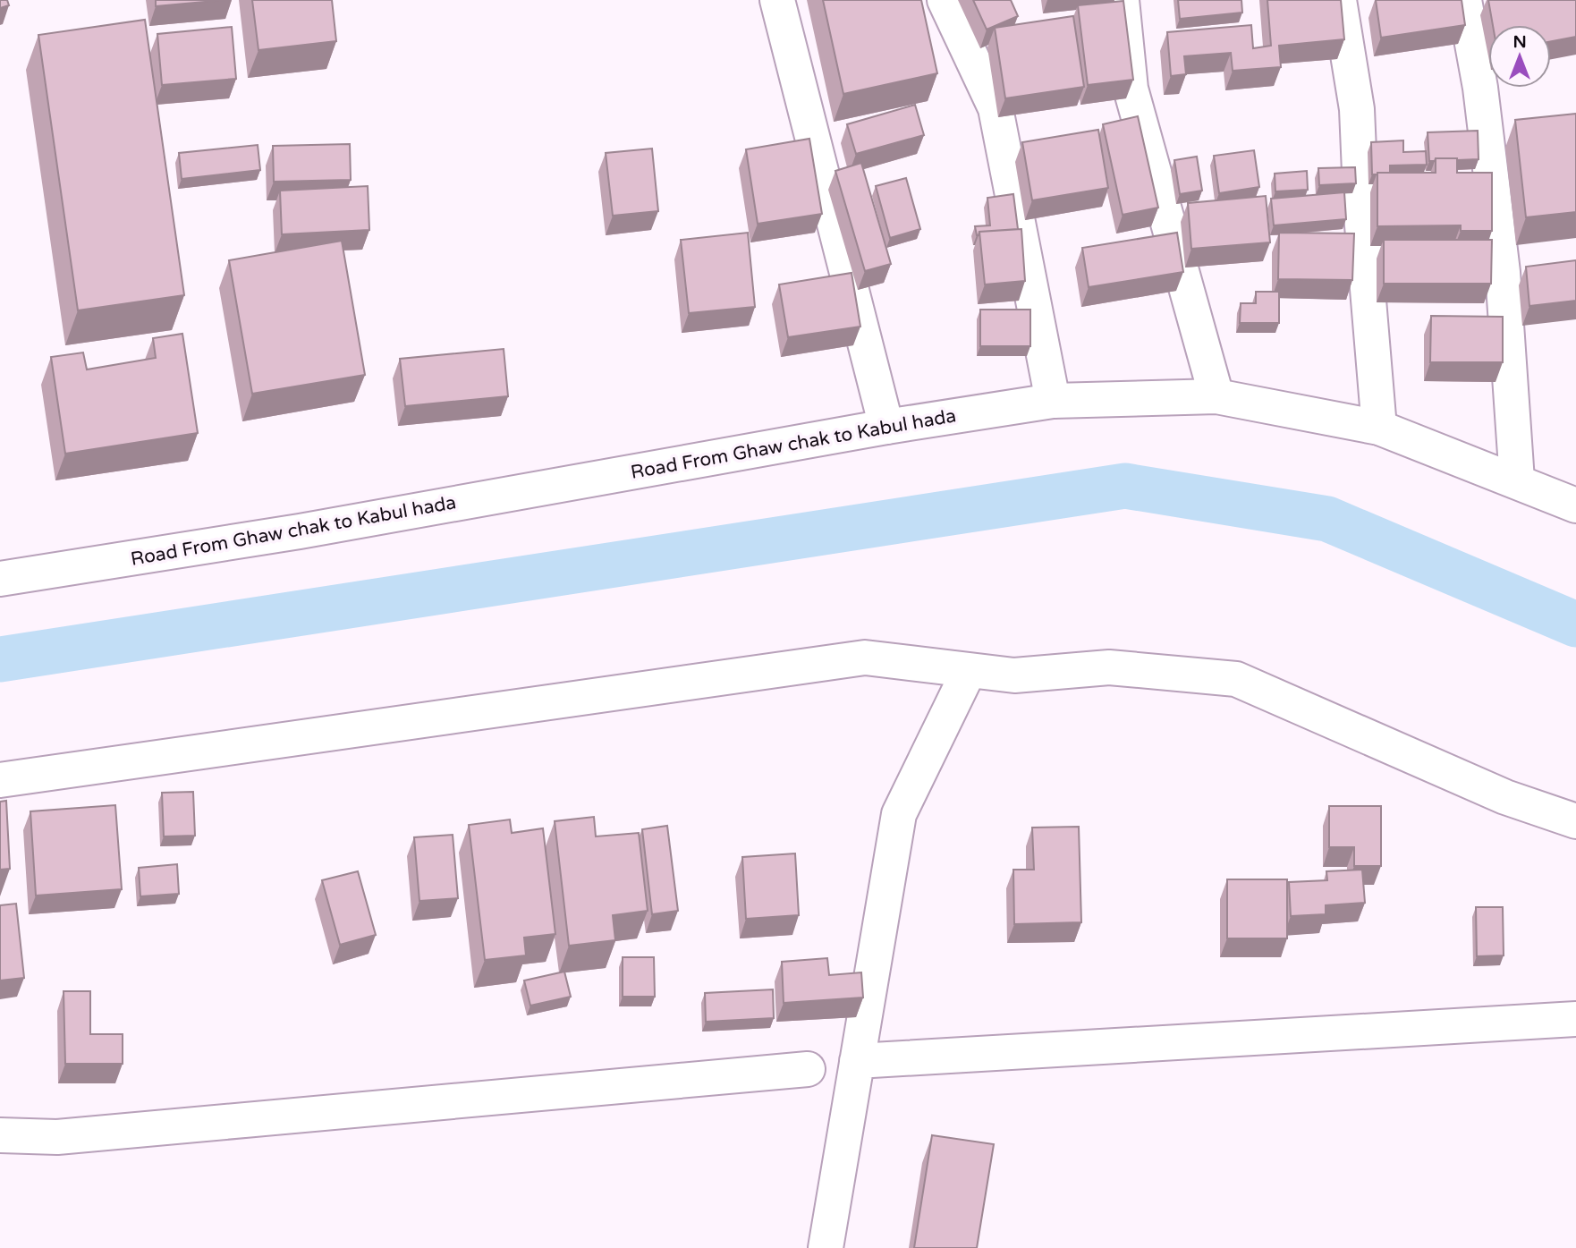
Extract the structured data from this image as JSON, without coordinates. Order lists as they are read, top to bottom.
{
  "streets": {
    "street": ["Road From Ghaw chak to Kabul hada"]
  },
  "north": "top"
}
